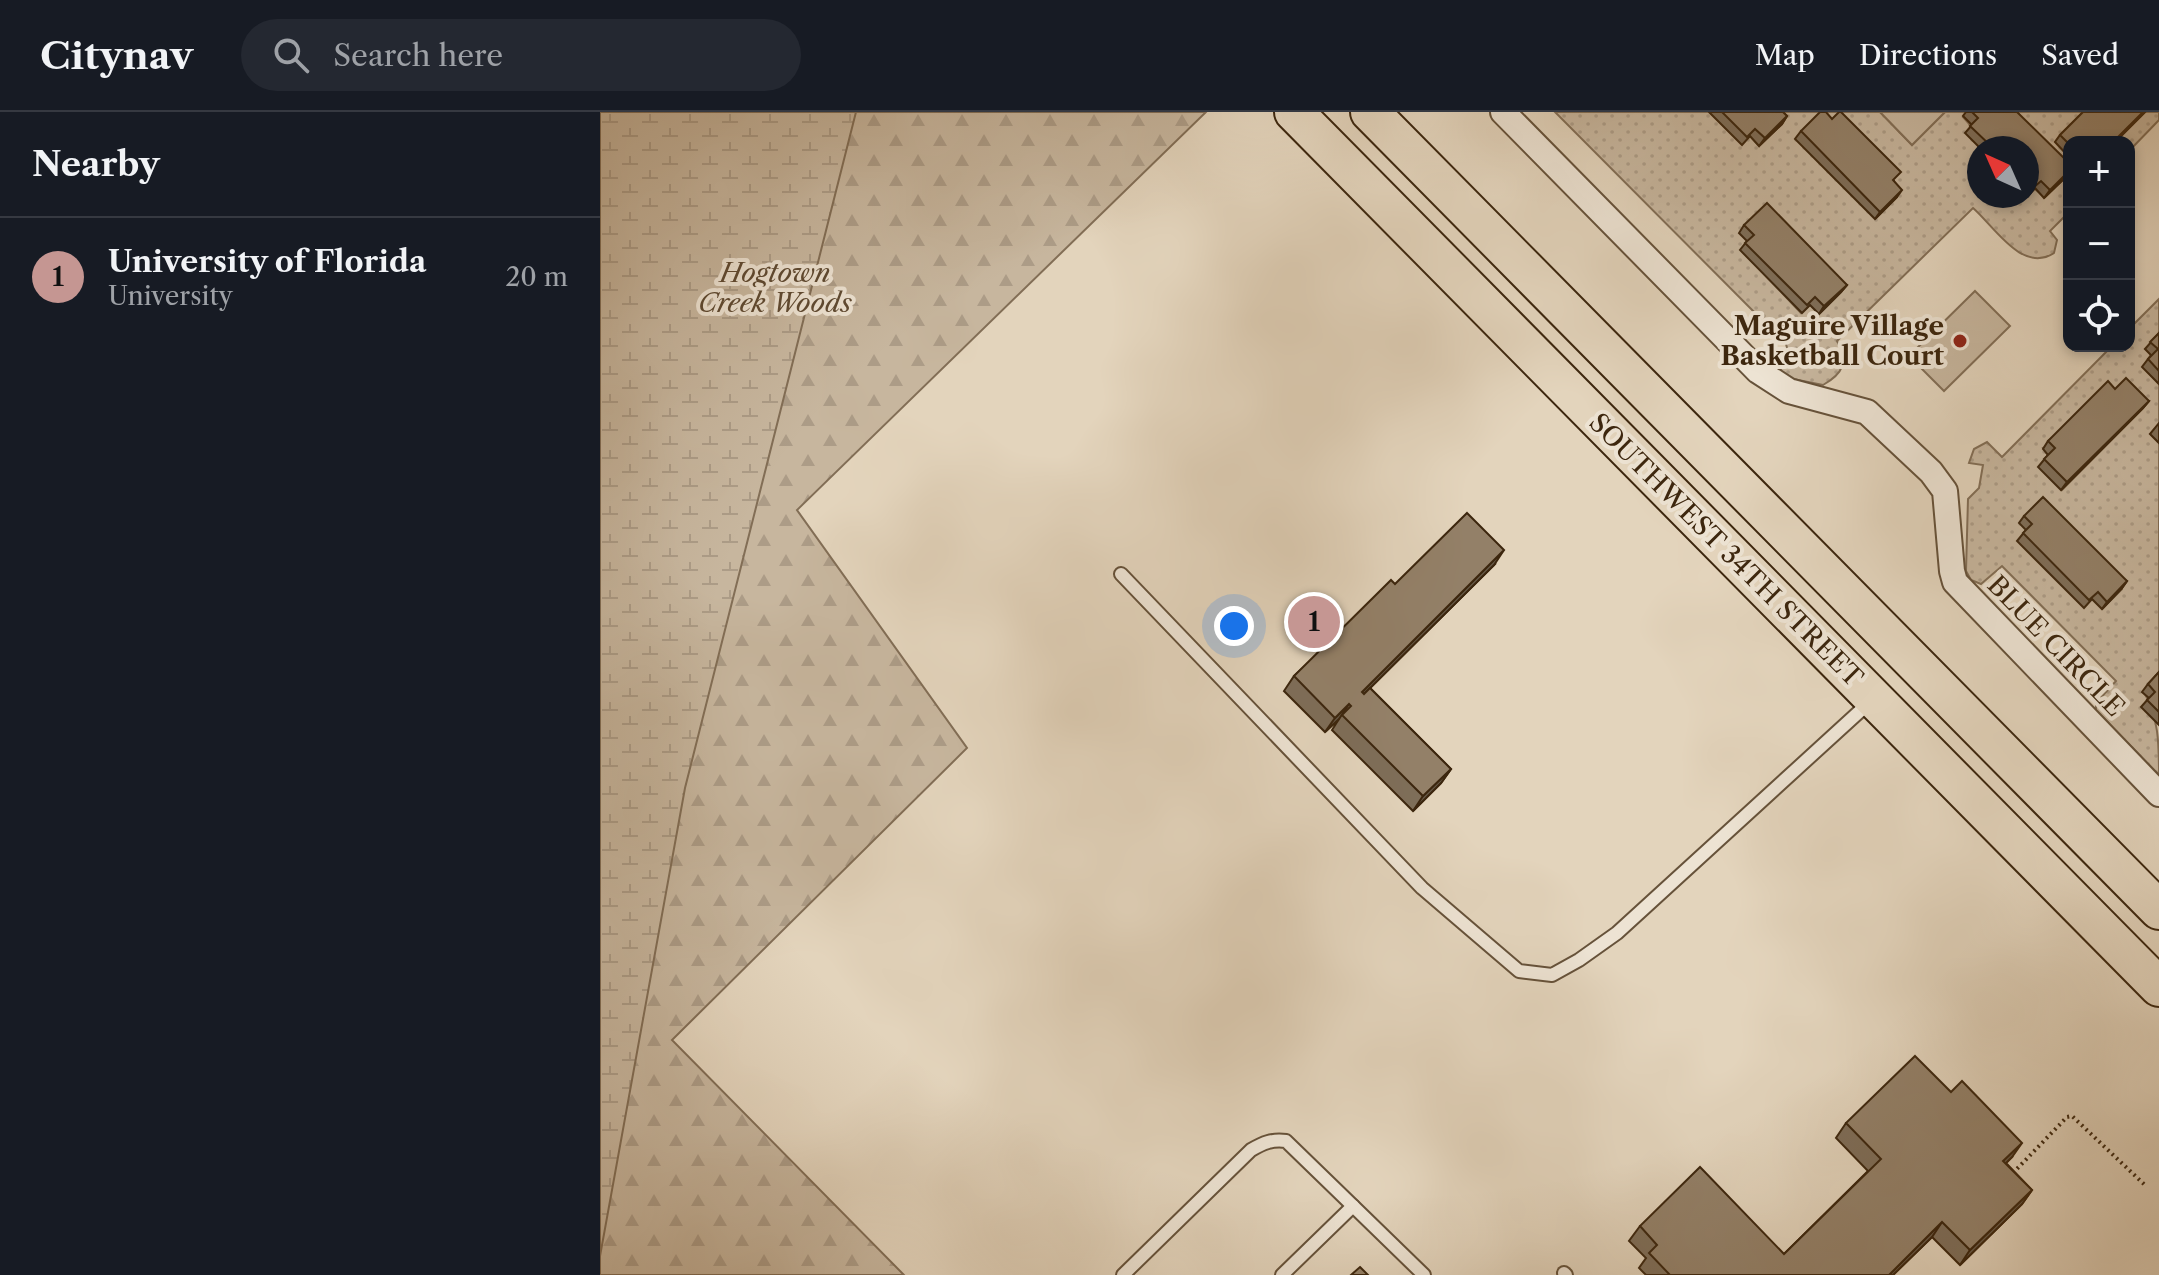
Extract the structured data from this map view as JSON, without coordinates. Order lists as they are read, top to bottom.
{
  "streets": {
    "main road": ["SOUTHWEST 34TH STREET"],
    "street": ["BLUE CIRCLE"]
  },
  "parks": ["Hogtown Creek Woods"],
  "places": ["Maguire Village Basketball Court"],
  "north": "top left",
  "page": {
    "header": "Citynav",
    "search": "Search here",
    "nav": ["Map", "Directions", "Saved"],
    "heading": "Nearby",
    "map_buttons": ["+", "−"],
    "list": [
      {
        "mark": "1",
        "name": "University of Florida",
        "note": "University",
        "value": "20 m"
      }
    ],
    "pins": "1"
  }
}
